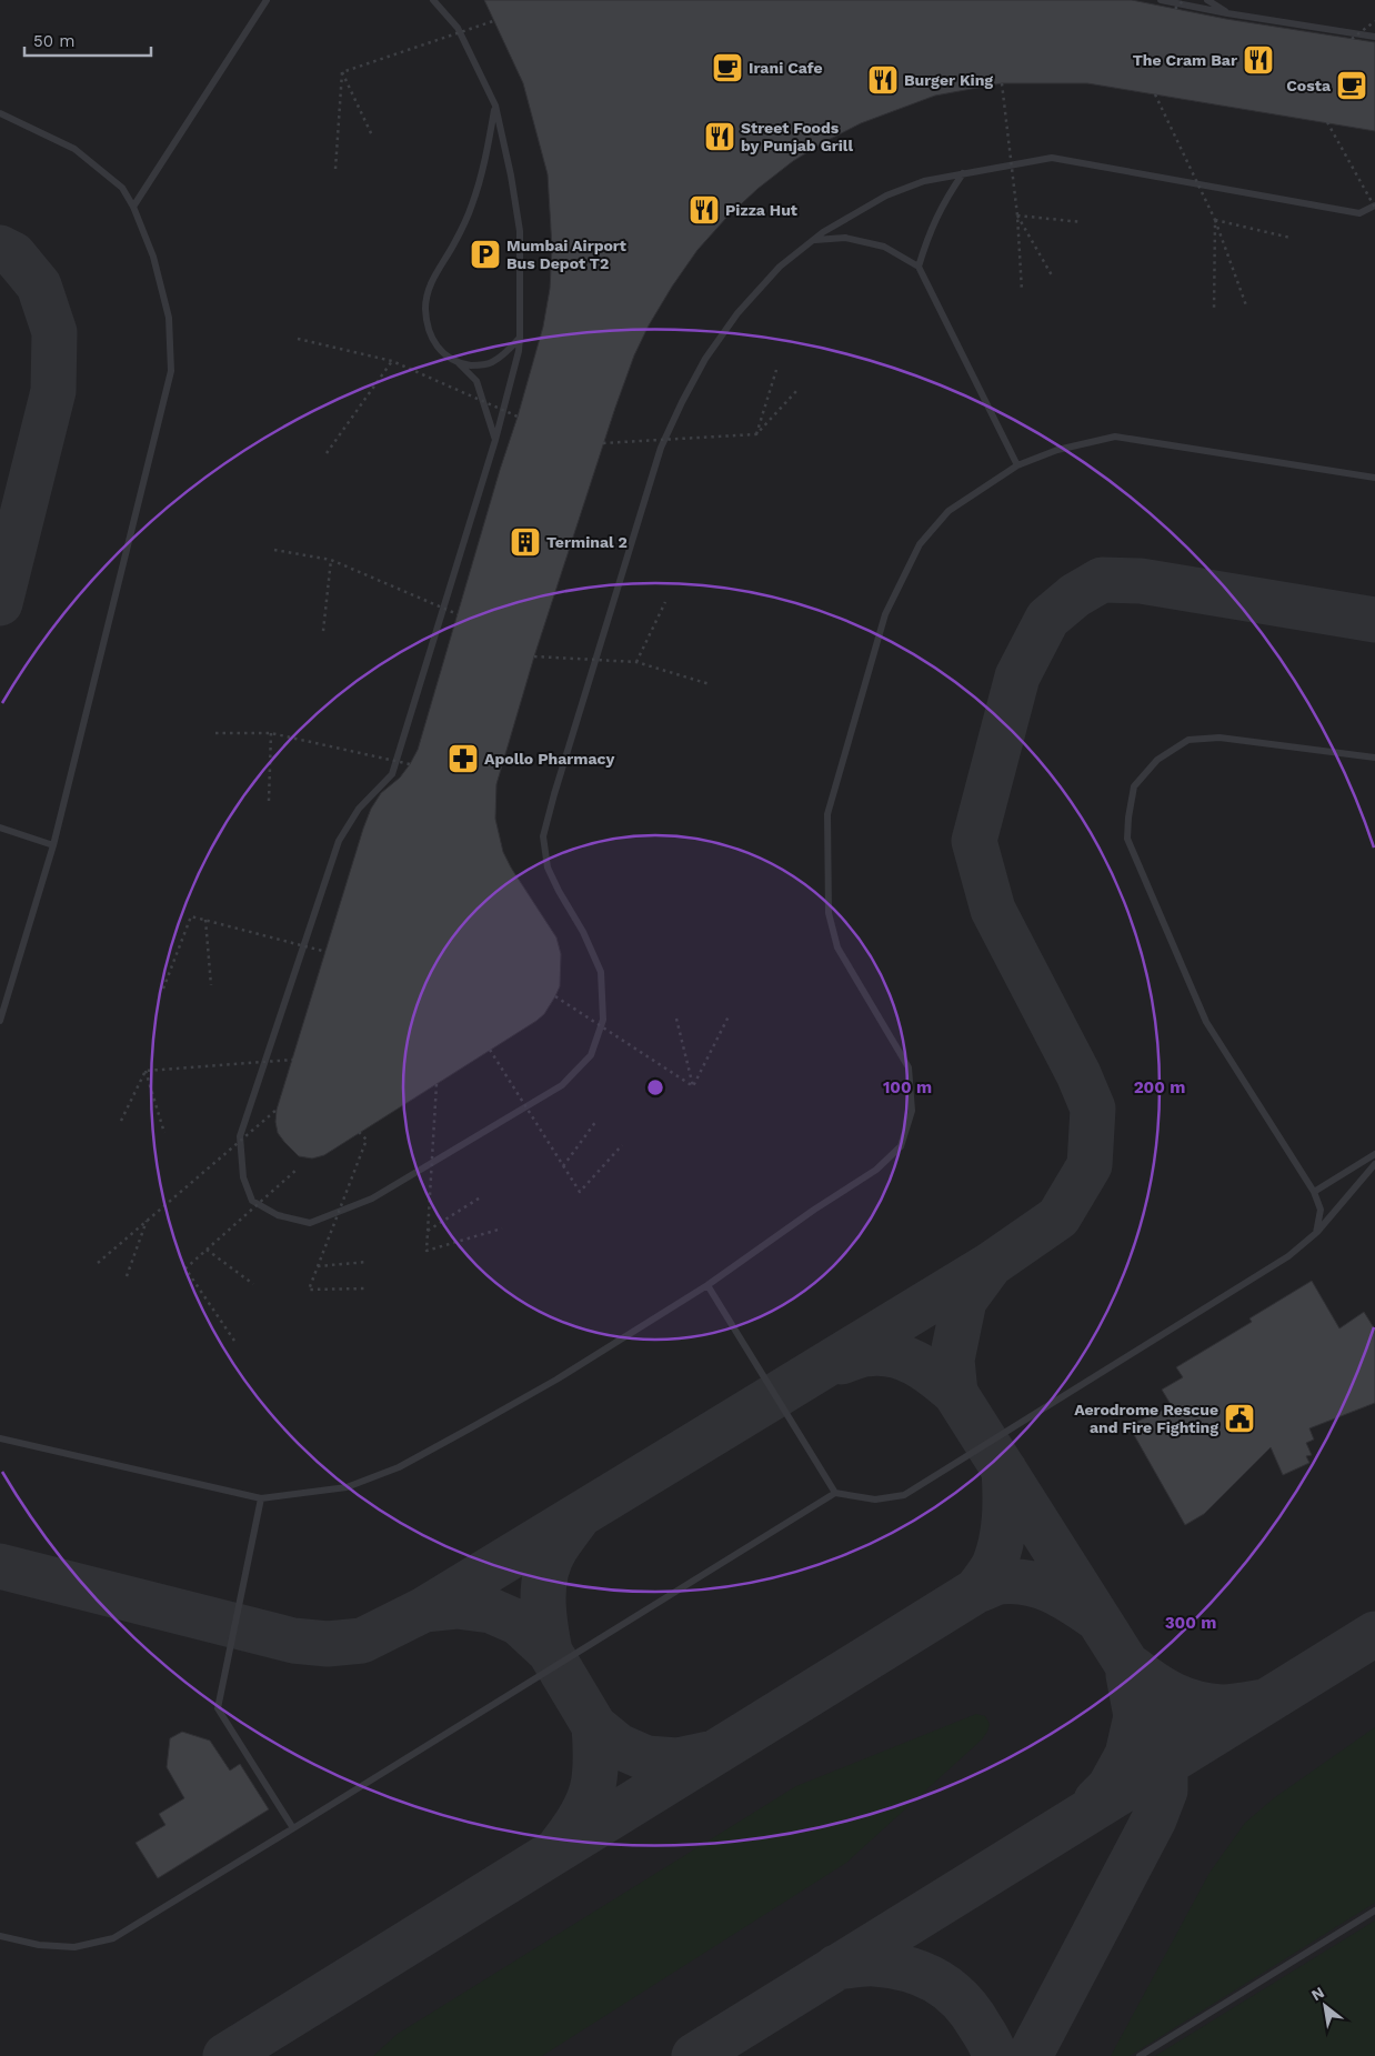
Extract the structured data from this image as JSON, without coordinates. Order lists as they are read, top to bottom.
{
  "places": {
    "restaurant": [
      "The Cram Bar",
      "Burger King",
      "Street Foods by Punjab Grill",
      "Pizza Hut"
    ],
    "cafe": ["Irani Cafe", "Costa"],
    "parking": ["Mumbai Airport Bus Depot T2"],
    "building": ["Terminal 2"],
    "pharmacy": ["Apollo Pharmacy"],
    "public building": ["Aerodrome Rescue and Fire Fighting"]
  },
  "scale_bar": "50 m",
  "north": "top left",
  "rings": ["100 m", "200 m", "300 m"]
}
